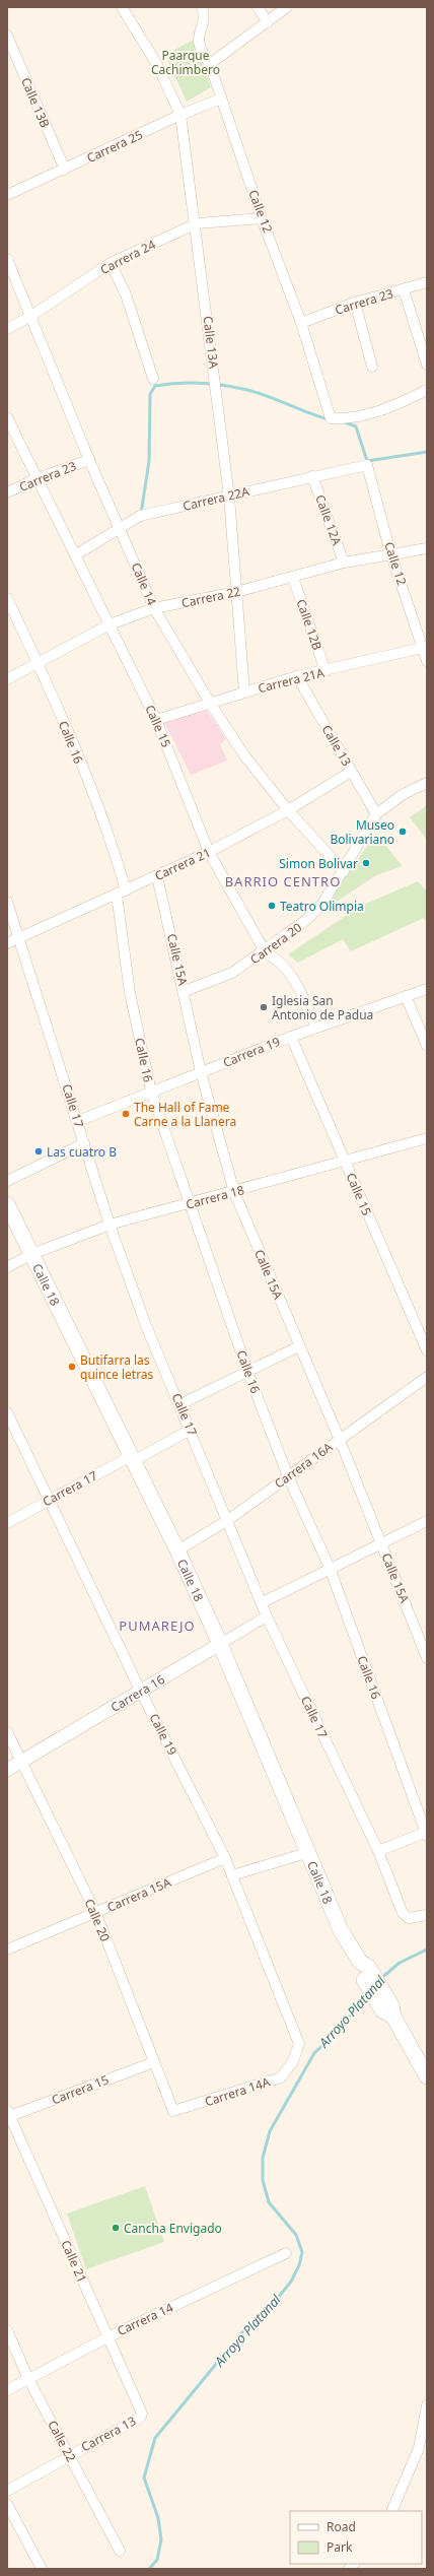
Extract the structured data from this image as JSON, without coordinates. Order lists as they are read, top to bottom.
{
  "streets": {
    "main road": ["Calle 18"],
    "street": [
      "Calle 13B",
      "Carrera 25",
      "Calle 12",
      "Carrera 24",
      "Carrera 23",
      "Calle 13A",
      "Carrera 22A",
      "Calle 12A",
      "Calle 14",
      "Carrera 22",
      "Calle 12B",
      "Carrera 21A",
      "Calle 15",
      "Calle 16",
      "Calle 13",
      "Carrera 21",
      "Carrera 20",
      "Calle 15A",
      "Carrera 19",
      "Calle 17",
      "Carrera 18",
      "Carrera 16A",
      "Carrera 17",
      "Carrera 16",
      "Calle 19",
      "Carrera 15A",
      "Calle 20",
      "Carrera 15",
      "Carrera 14A",
      "Calle 21",
      "Carrera 14",
      "Carrera 13",
      "Calle 22"
    ]
  },
  "crossings": [
    ["Calle 13B", "Carrera 25"],
    ["Carrera 25", "Calle 12"],
    ["Carrera 25", "Calle 13A"],
    ["Calle 12", "Carrera 24"],
    ["Calle 12", "Carrera 23"],
    ["Calle 12", "Carrera 22A"],
    ["Calle 12", "Carrera 22"],
    ["Calle 12", "Carrera 21A"],
    ["Carrera 24", "Calle 13A"],
    ["Carrera 24", "Calle 14"],
    ["Carrera 23", "Calle 14"],
    ["Carrera 23", "Calle 15"],
    ["Calle 13A", "Carrera 22A"],
    ["Calle 13A", "Carrera 22"],
    ["Calle 13A", "Carrera 21A"],
    ["Carrera 22A", "Calle 12A"],
    ["Carrera 22A", "Calle 14"],
    ["Carrera 22A", "Calle 15"],
    ["Calle 12A", "Carrera 22"],
    ["Calle 14", "Carrera 22"],
    ["Calle 14", "Carrera 21A"],
    ["Calle 14", "Carrera 21"],
    ["Calle 14", "Carrera 20"],
    ["Carrera 22", "Calle 12B"],
    ["Carrera 22", "Calle 15"],
    ["Carrera 22", "Calle 16"],
    ["Calle 12B", "Carrera 21A"],
    ["Carrera 21A", "Calle 15"],
    ["Carrera 21A", "Calle 13"],
    ["Calle 15", "Carrera 21"],
    ["Calle 15", "Carrera 20"],
    ["Calle 15", "Carrera 19"],
    ["Calle 15", "Carrera 18"],
    ["Calle 16", "Carrera 21"],
    ["Calle 16", "Carrera 19"],
    ["Calle 16", "Carrera 18"],
    ["Calle 16", "Carrera 16A"],
    ["Calle 13", "Carrera 21"],
    ["Calle 13", "Carrera 20"],
    ["Carrera 21", "Calle 15A"],
    ["Carrera 21", "Calle 17"],
    ["Carrera 20", "Calle 15A"],
    ["Calle 15A", "Carrera 19"],
    ["Calle 15A", "Carrera 18"],
    ["Calle 15A", "Carrera 16A"],
    ["Carrera 19", "Calle 17"],
    ["Calle 17", "Carrera 18"],
    ["Calle 17", "Carrera 16A"],
    ["Calle 17", "Carrera 17"],
    ["Calle 17", "Carrera 16"],
    ["Carrera 18", "Calle 18"],
    ["Calle 18", "Carrera 16A"],
    ["Calle 18", "Carrera 17"],
    ["Calle 18", "Carrera 16"],
    ["Carrera 17", "Calle 19"],
    ["Carrera 16", "Calle 19"],
    ["Carrera 16", "Calle 20"],
    ["Calle 19", "Carrera 15A"],
    ["Calle 19", "Carrera 14A"],
    ["Carrera 15A", "Calle 20"],
    ["Calle 20", "Carrera 15"],
    ["Calle 20", "Carrera 14A"],
    ["Carrera 15", "Calle 21"],
    ["Calle 21", "Carrera 14"],
    ["Calle 21", "Carrera 13"],
    ["Carrera 14", "Calle 22"],
    ["Carrera 13", "Calle 22"]
  ],
  "districts": ["BARRIO CENTRO", "PUMAREJO"],
  "water": ["Arroyo Platanal"],
  "parks": ["Paarque Cachimbero"],
  "places": [
    "Museo Bolivariano",
    "Simon Bolivar",
    "Teatro Olimpia",
    "Iglesia San Antonio de Padua",
    "The Hall of Fame Carne a la Llanera",
    "Las cuatro B",
    "Butifarra las quince letras",
    "Cancha Envigado"
  ],
  "legend": ["Road", "Park"]
}
